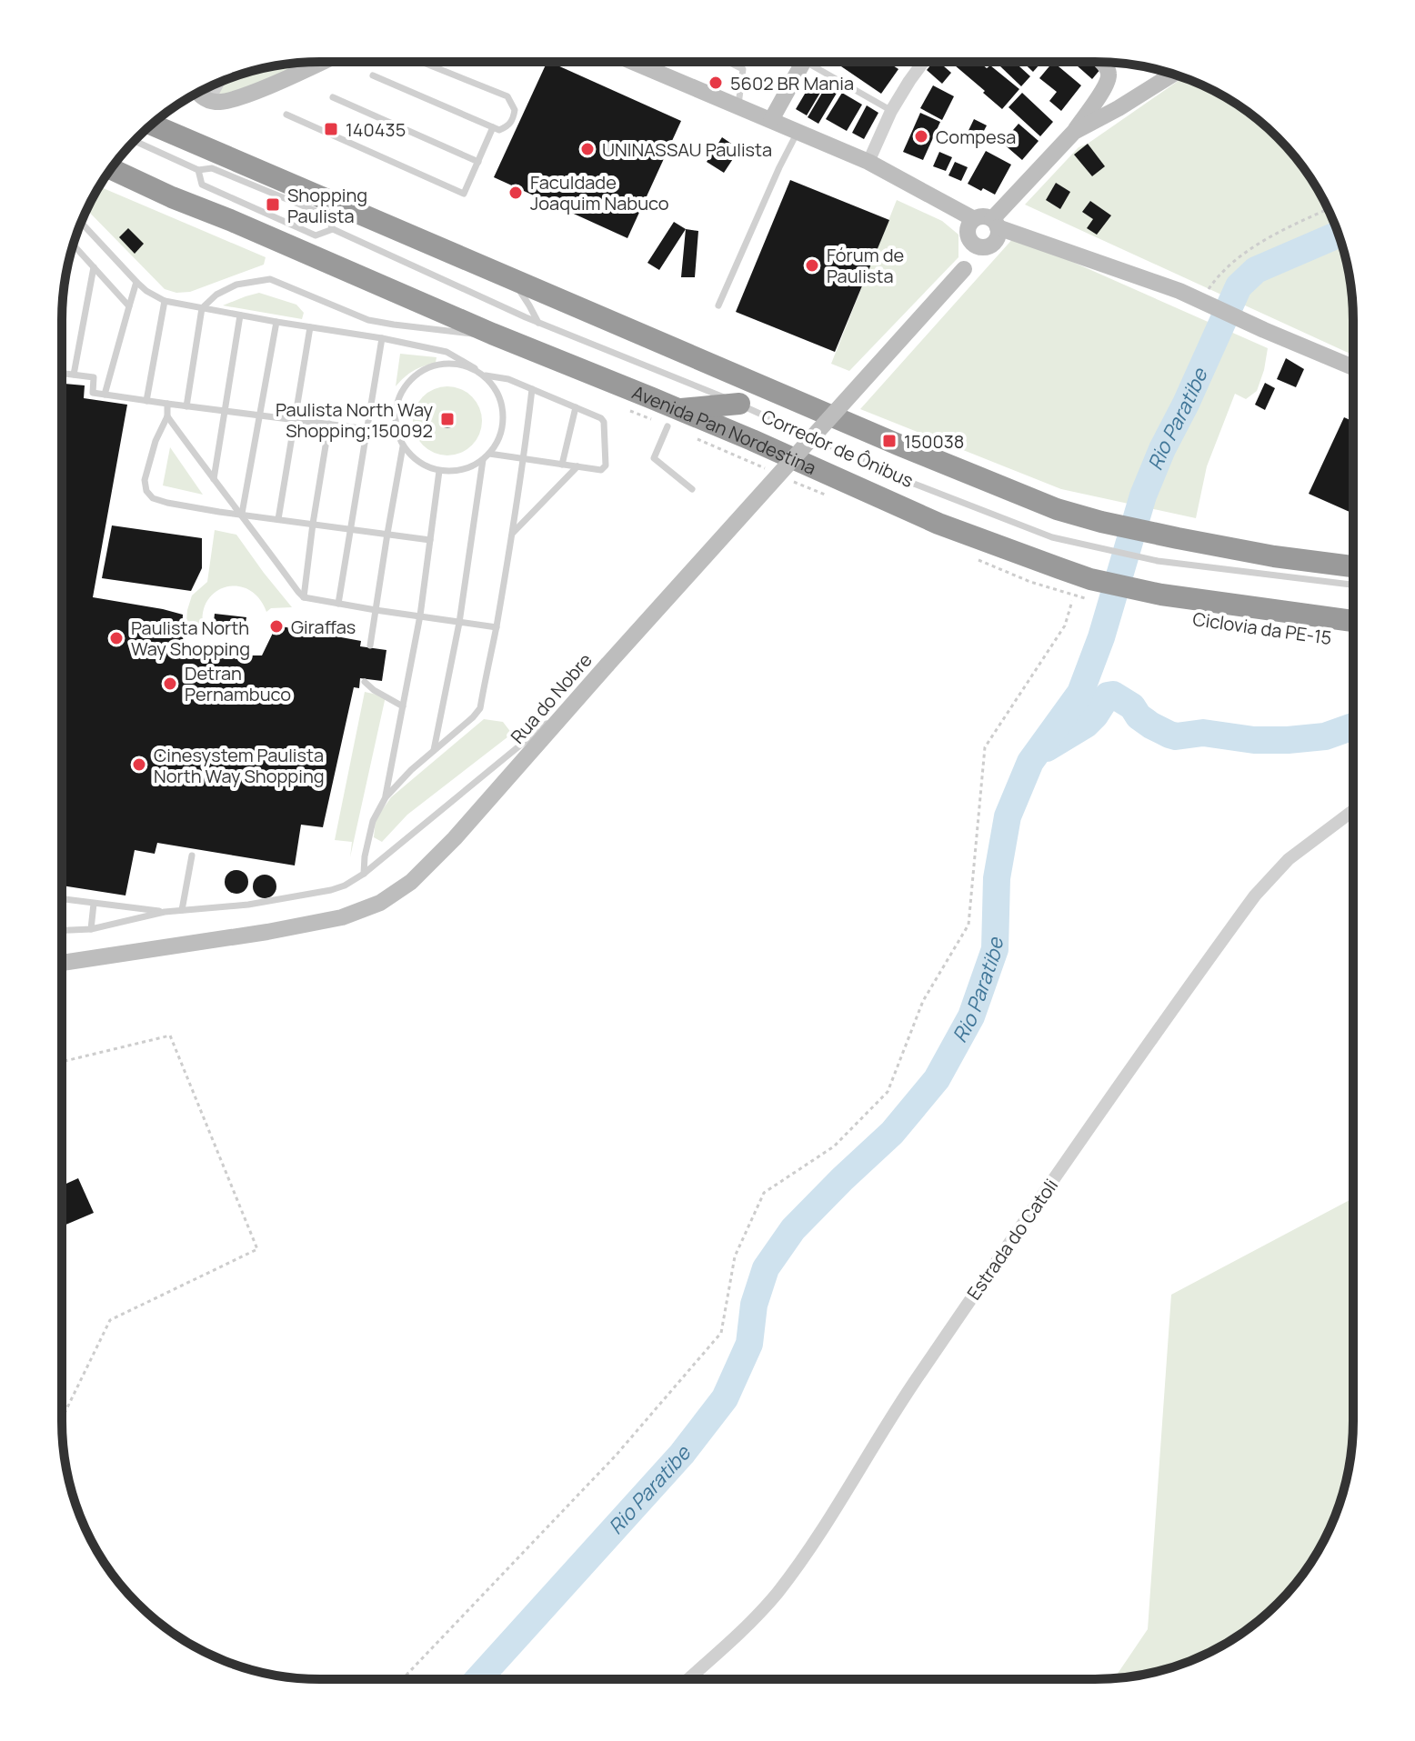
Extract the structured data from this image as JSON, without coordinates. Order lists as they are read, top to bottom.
{
  "streets": {
    "highway": ["Avenida Pan Nordestina"],
    "main road": ["Rua do Nobre"],
    "street": ["Estrada do Catoli"],
    "lane": ["Corredor de Ônibus"],
    "path": ["Ciclovia da PE-15"]
  },
  "water": ["Rio Paratibe"],
  "places": {
    "other": [
      "5602 BR Mania",
      "Compesa",
      "UNINASSAU Paulista",
      "Faculdade Joaquim Nabuco",
      "Fórum de Paulista",
      "Giraffas",
      "Paulista North Way Shopping",
      "Detran Pernambuco",
      "Cinesystem Paulista North Way Shopping"
    ],
    "transit": [
      "140435",
      "Shopping Paulista",
      "Paulista North Way Shopping;150092",
      "150038"
    ]
  }
}
